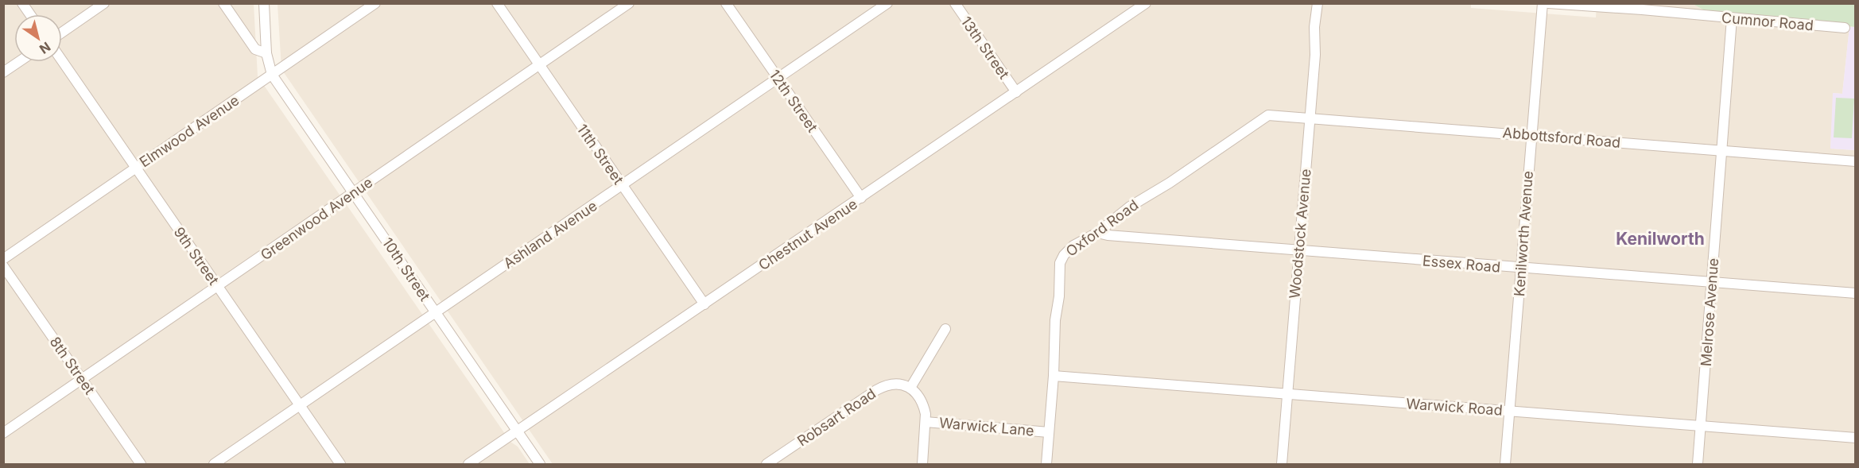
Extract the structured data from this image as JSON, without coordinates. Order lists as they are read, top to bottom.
{
  "streets": {
    "street": [
      "Cumnor Road",
      "13th Street",
      "12th Street",
      "Elmwood Avenue",
      "Abbottsford Road",
      "11th Street",
      "Greenwood Avenue",
      "Oxford Road",
      "Woodstock Avenue",
      "Kenilworth Avenue",
      "Ashland Avenue",
      "Chestnut Avenue",
      "9th Street",
      "Essex Road",
      "10th Street",
      "Melrose Avenue",
      "8th Street",
      "Warwick Road",
      "Robsart Road",
      "Warwick Lane"
    ]
  },
  "crossings": [
    ["Cumnor Road", "Melrose Avenue"],
    ["13th Street", "Chestnut Avenue"],
    ["12th Street", "Ashland Avenue"],
    ["12th Street", "Chestnut Avenue"],
    ["Elmwood Avenue", "9th Street"],
    ["Elmwood Avenue", "10th Street"],
    ["Abbottsford Road", "Oxford Road"],
    ["Abbottsford Road", "Woodstock Avenue"],
    ["Abbottsford Road", "Kenilworth Avenue"],
    ["Abbottsford Road", "Melrose Avenue"],
    ["11th Street", "Greenwood Avenue"],
    ["11th Street", "Ashland Avenue"],
    ["11th Street", "Chestnut Avenue"],
    ["Greenwood Avenue", "9th Street"],
    ["Greenwood Avenue", "10th Street"],
    ["Greenwood Avenue", "8th Street"],
    ["Oxford Road", "Essex Road"],
    ["Oxford Road", "Warwick Road"],
    ["Oxford Road", "Warwick Lane"],
    ["Woodstock Avenue", "Essex Road"],
    ["Woodstock Avenue", "Warwick Road"],
    ["Kenilworth Avenue", "Essex Road"],
    ["Kenilworth Avenue", "Warwick Road"],
    ["Ashland Avenue", "9th Street"],
    ["Ashland Avenue", "10th Street"],
    ["Chestnut Avenue", "10th Street"],
    ["Essex Road", "Melrose Avenue"],
    ["Melrose Avenue", "Warwick Road"]
  ],
  "districts": ["Kenilworth"],
  "north": "bottom right"
}
